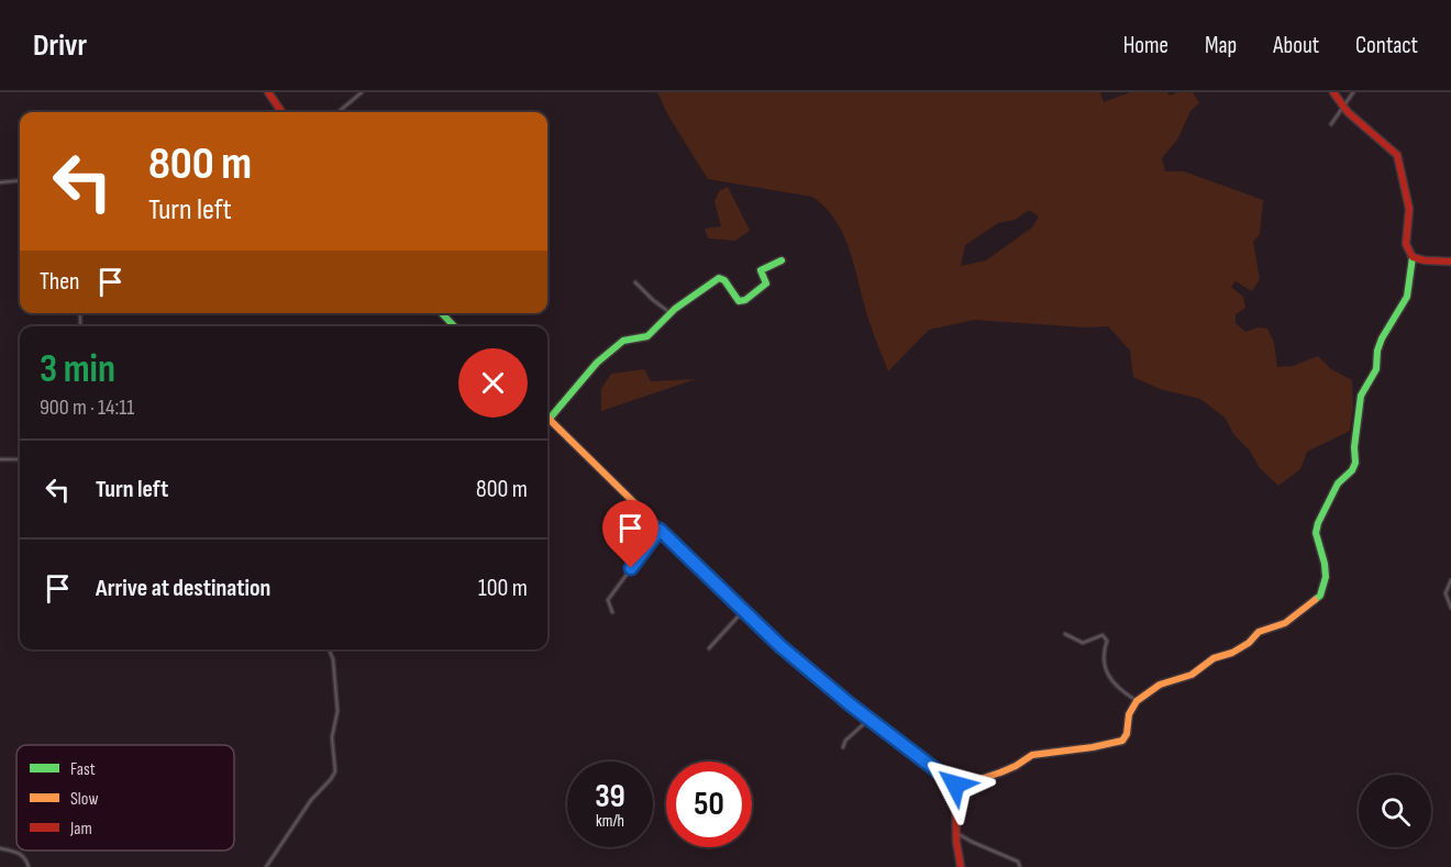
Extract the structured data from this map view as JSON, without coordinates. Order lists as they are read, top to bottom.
{
  "legend": ["Fast", "Slow", "Jam"],
  "page": {
    "header": "Drivr",
    "nav": [
      "Home",
      "Map",
      "About",
      "Contact"
    ],
    "turn": ["800 m", "Turn left"],
    "then": "Then",
    "heading": ["3 min", "900 m · 14:11"],
    "list": [
      {
        "name": "Turn left",
        "value": "800 m"
      },
      {
        "name": "Arrive at destination",
        "value": "100 m"
      }
    ],
    "speed": "39 km/h",
    "limit": "50"
  }
}
